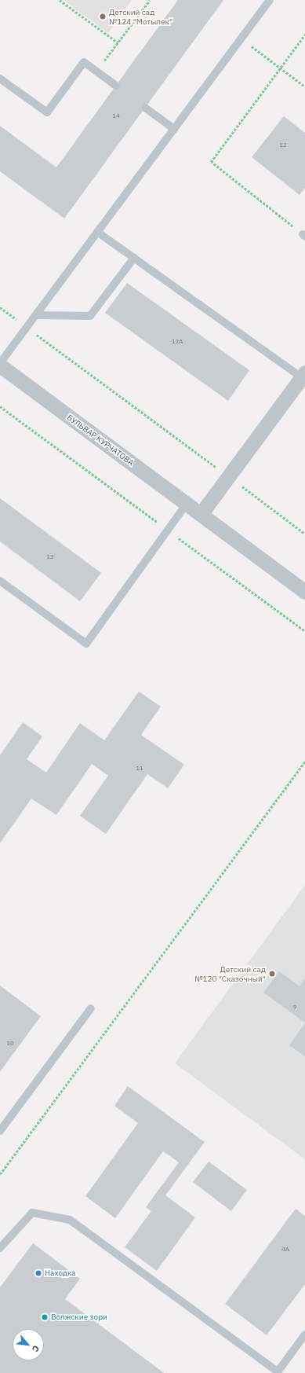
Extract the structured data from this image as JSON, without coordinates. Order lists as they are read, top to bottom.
{
  "streets": {
    "street": ["БУЛЬВАР КУРЧАТОВА"]
  },
  "places": [
    "Детский сад №124 \"Мотылек\"",
    "Детский сад №120 \"Сказочный\"",
    "Находка",
    "Волжские зори"
  ],
  "house_numbers": [
    "14",
    "12",
    "12А",
    "13",
    "11",
    "9",
    "10",
    "4А"
  ],
  "north": "bottom right"
}
